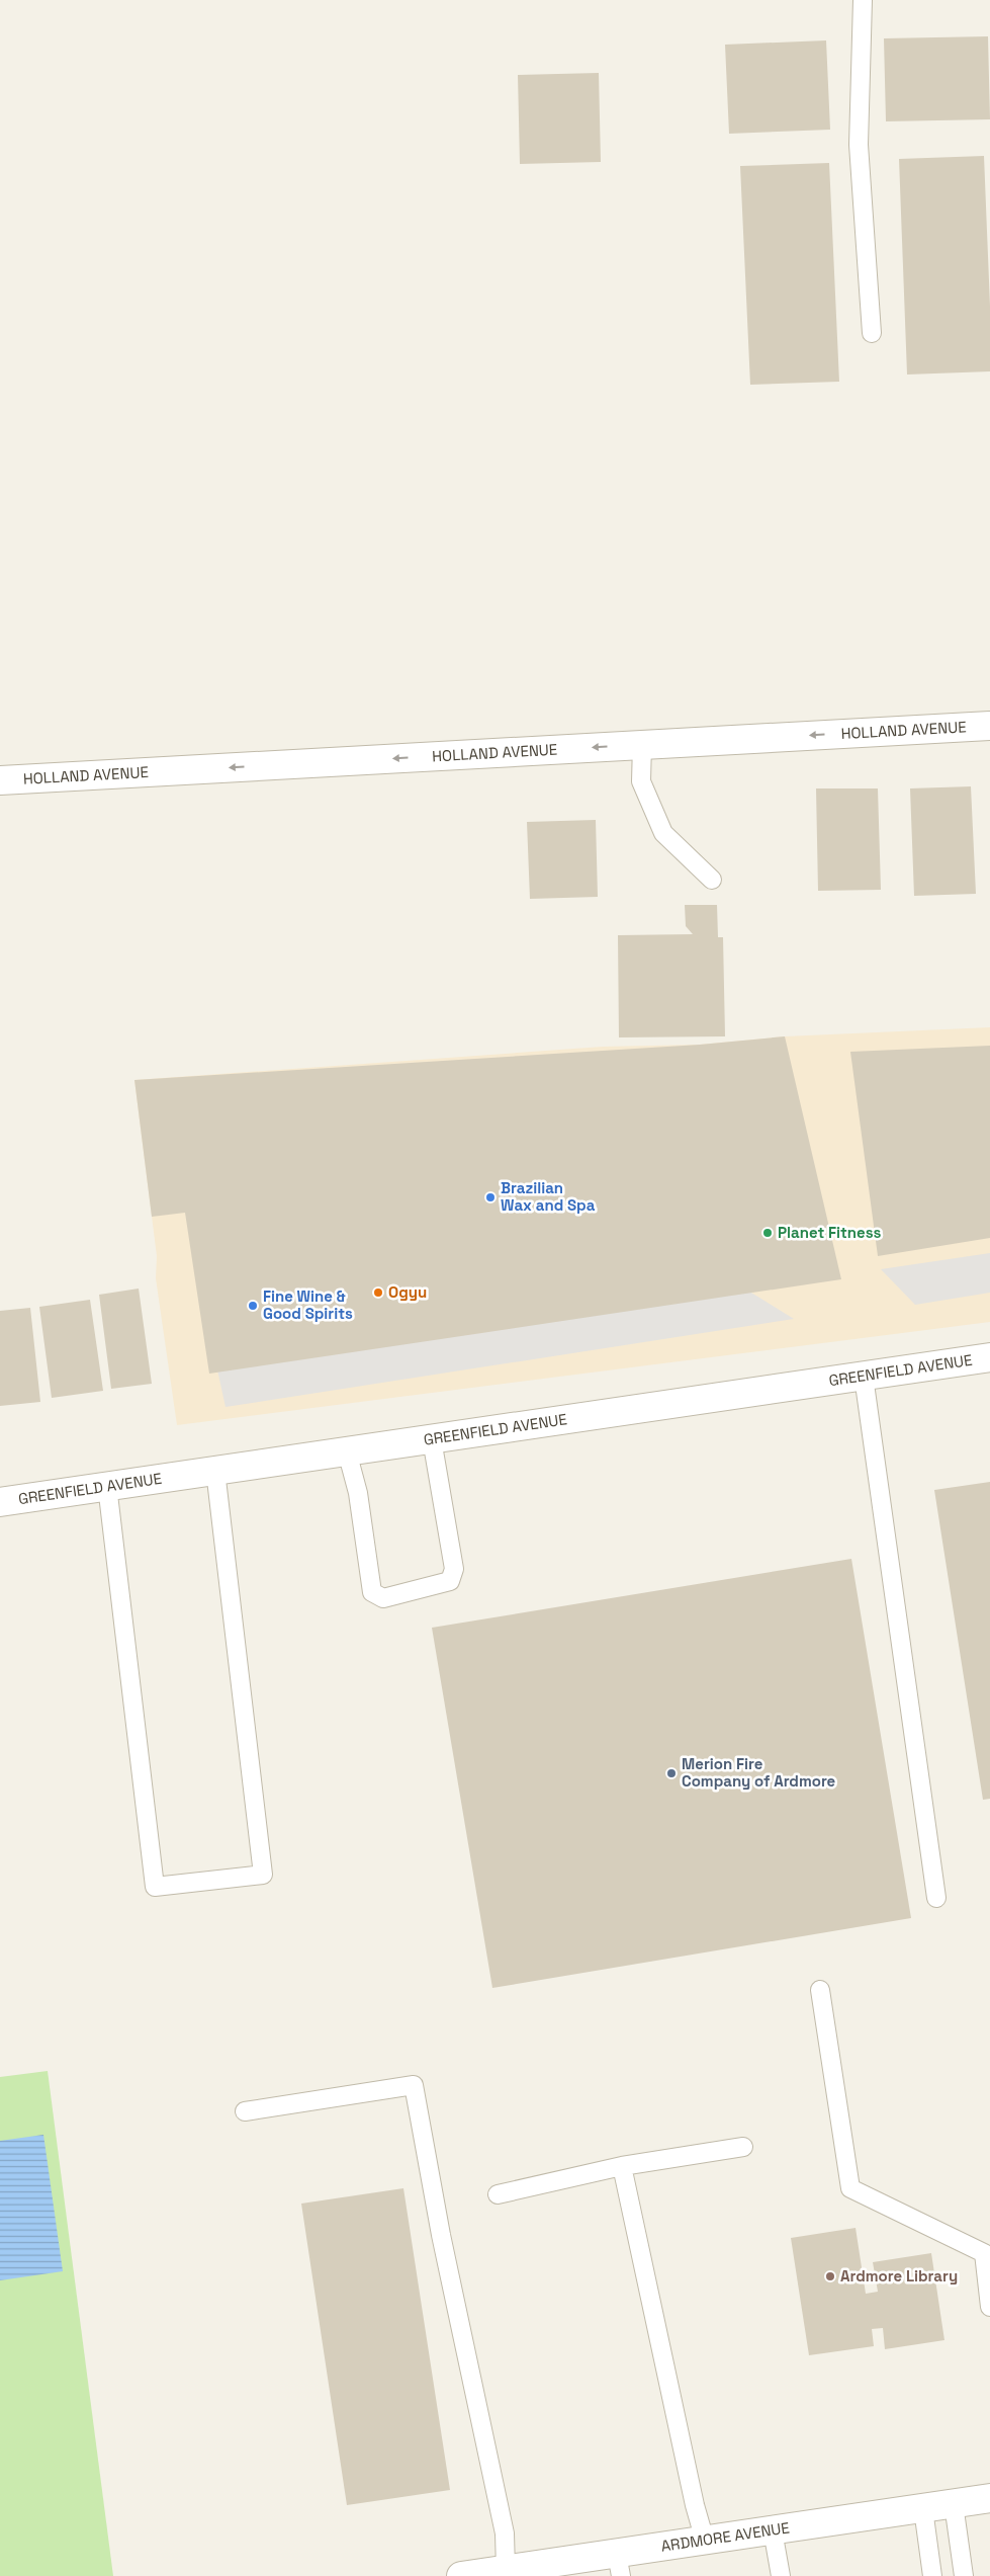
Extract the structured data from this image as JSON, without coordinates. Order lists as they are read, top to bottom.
{
  "streets": {
    "street": ["HOLLAND AVENUE", "GREENFIELD AVENUE", "ARDMORE AVENUE"]
  },
  "one_way": ["HOLLAND AVENUE"],
  "places": [
    "Brazilian Wax and Spa",
    "Planet Fitness",
    "Ogyu",
    "Fine Wine & Good Spirits",
    "Merion Fire Company of Ardmore",
    "Ardmore Library"
  ]
}
